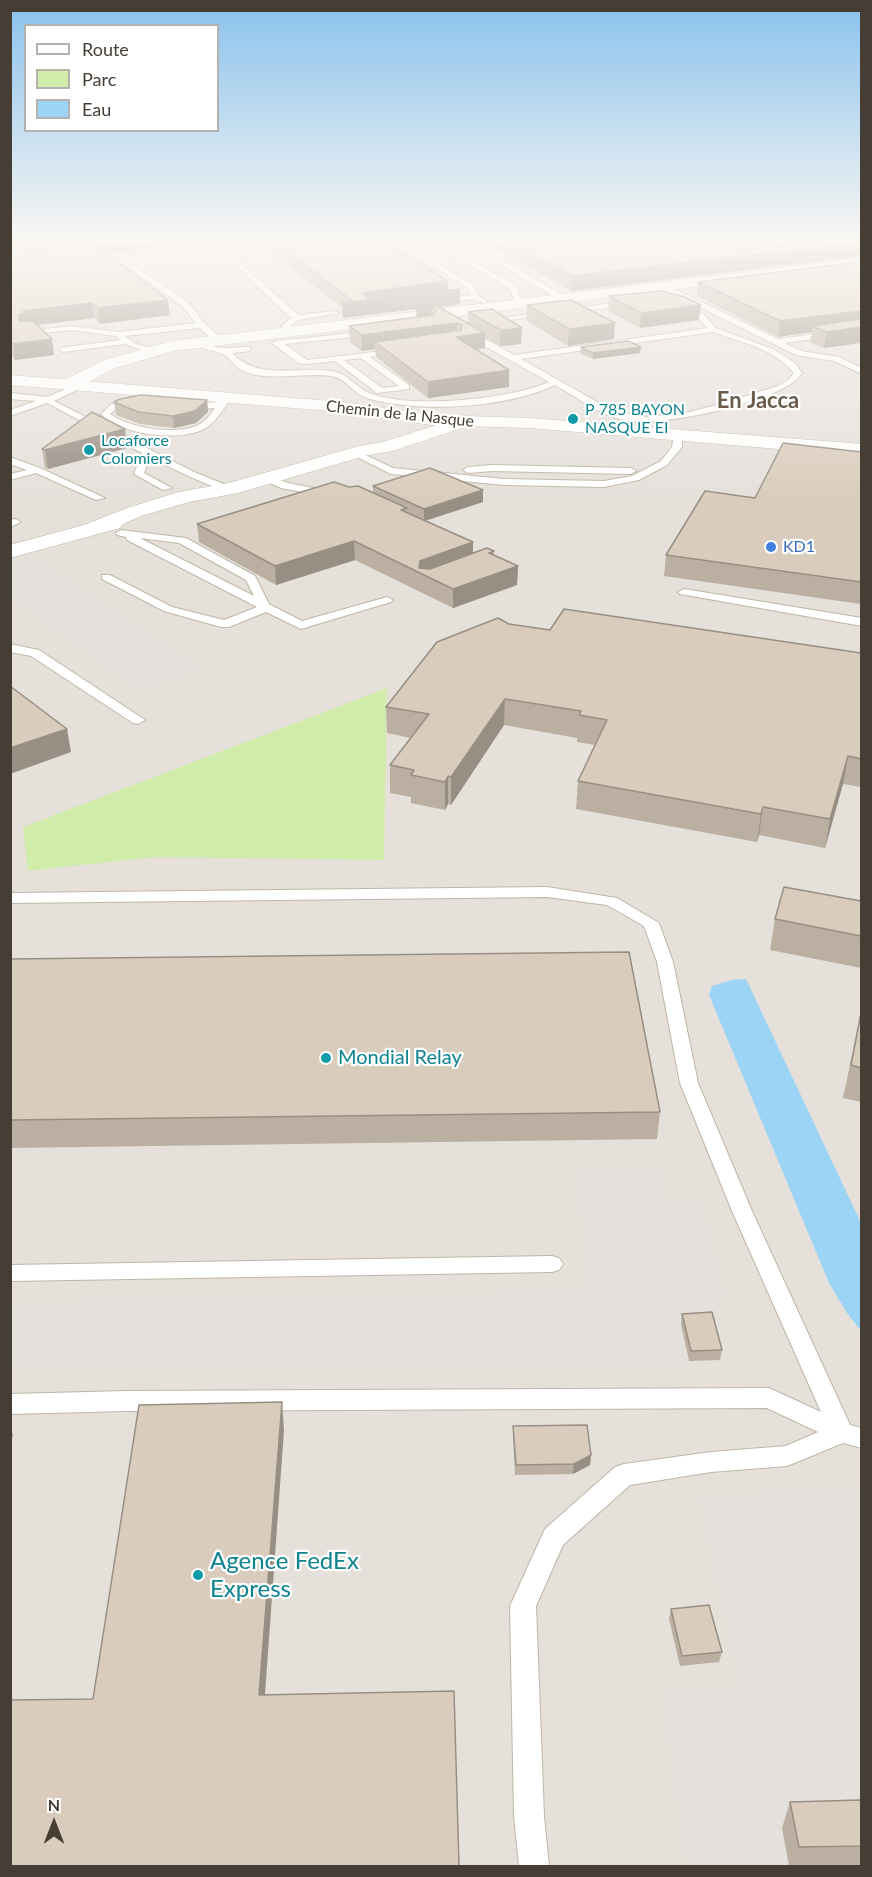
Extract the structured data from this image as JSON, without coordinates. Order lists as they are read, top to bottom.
{
  "streets": {
    "street": ["Chemin de la Nasque"]
  },
  "districts": ["En Jacca"],
  "places": [
    "P 785 BAYON NASQUE EI",
    "Locaforce Colomiers",
    "KD1",
    "Mondial Relay",
    "Agence FedEx Express"
  ],
  "legend": ["Route", "Parc", "Eau"],
  "north": "top"
}
